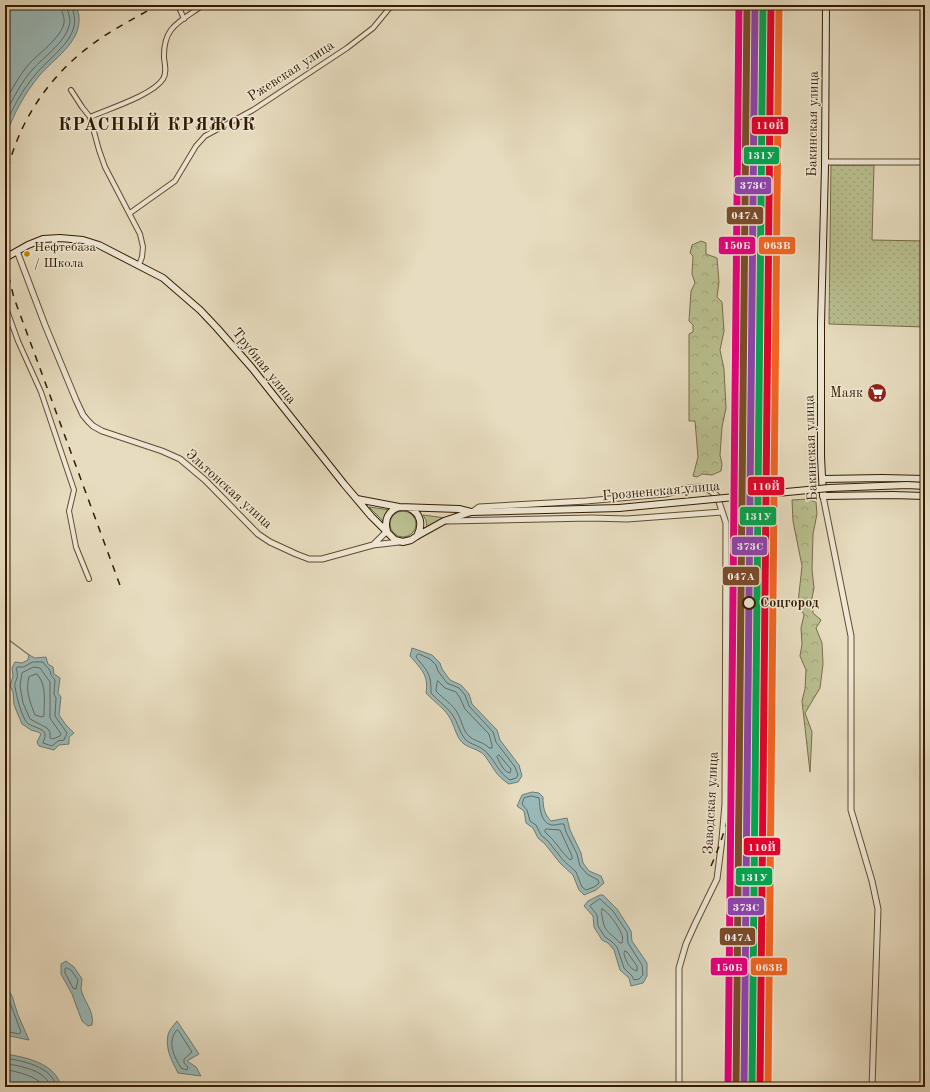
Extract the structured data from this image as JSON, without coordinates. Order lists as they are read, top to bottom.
{
  "streets": {
    "main road": ["Бакинская улица", "Трубная улица", "Грозненская улица"],
    "street": ["Ржевская улица", "Эльтонская улица", "Заводская улица"]
  },
  "crossings": [
    ["Трубная улица", "Эльтонская улица"],
    ["Грозненская улица", "Заводская улица"]
  ],
  "districts": ["КРАСНЫЙ КРЯЖОК"],
  "places": {
    "other": ["Нефтебаза / Школа", "Соцгород"],
    "supermarket": ["Маяк"]
  },
  "lines": [
    "transit line 373C",
    "transit line 131У",
    "transit line 047А",
    "transit line 110Й",
    "transit line 150Б",
    "transit line 063В"
  ]
}
